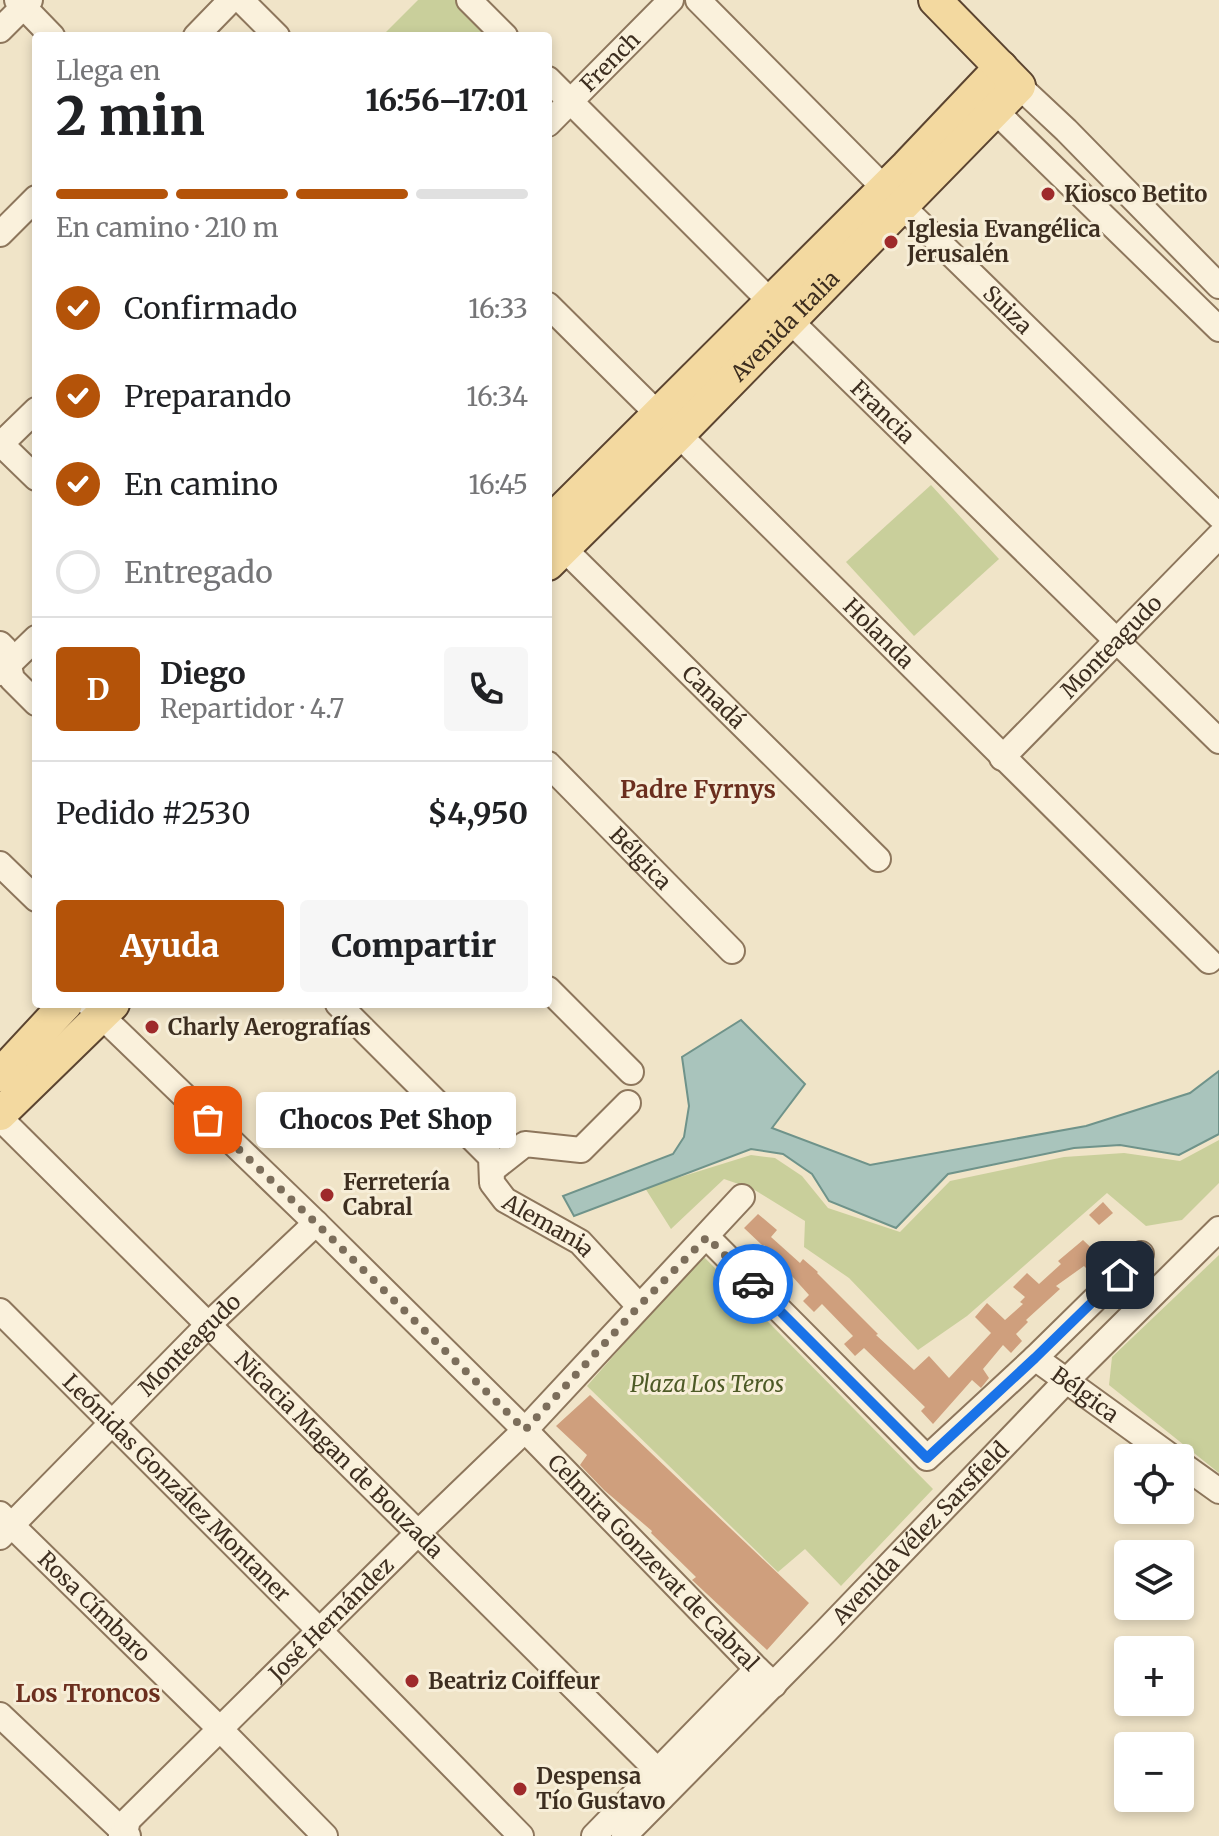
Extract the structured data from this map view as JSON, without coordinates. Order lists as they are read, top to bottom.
{
  "streets": {
    "main road": ["Avenida Italia"],
    "street": [
      "French",
      "Suiza",
      "Francia",
      "Holanda",
      "Monteagudo",
      "Canadá",
      "Bélgica",
      "Alemania",
      "Nicacia Magan de Bouzada",
      "Leónidas González Montaner",
      "Avenida Vélez Sarsfield",
      "Celmira Gonzevat de Cabral",
      "Rosa Címbaro",
      "José Hernández"
    ]
  },
  "crossings": [
    ["French", "Francia"],
    ["Suiza", "Avenida Italia"],
    ["Avenida Italia", "Francia"],
    ["Avenida Italia", "Holanda"],
    ["Avenida Italia", "Canadá"],
    ["Francia", "Monteagudo"],
    ["Holanda", "Monteagudo"],
    ["Monteagudo", "Nicacia Magan de Bouzada"],
    ["Monteagudo", "Leónidas González Montaner"],
    ["Monteagudo", "Celmira Gonzevat de Cabral"],
    ["Monteagudo", "Rosa Címbaro"],
    ["Bélgica", "Avenida Vélez Sarsfield"],
    ["Alemania", "José Hernández"],
    ["Nicacia Magan de Bouzada", "Avenida Vélez Sarsfield"],
    ["Nicacia Magan de Bouzada", "José Hernández"],
    ["Leónidas González Montaner", "José Hernández"],
    ["Avenida Vélez Sarsfield", "Celmira Gonzevat de Cabral"],
    ["Avenida Vélez Sarsfield", "José Hernández"],
    ["Celmira Gonzevat de Cabral", "José Hernández"],
    ["Rosa Címbaro", "José Hernández"]
  ],
  "districts": ["Padre Fyrnys", "Los Troncos"],
  "parks": ["Plaza Los Teros"],
  "places": [
    "Kiosco Betito",
    "Iglesia Evangélica Jerusalén",
    "Charly Aerografías",
    "Chocos Pet Shop",
    "Ferretería Cabral",
    "Beatriz Coiffeur",
    "Despensa Tío Gustavo"
  ],
  "page": {
    "heading": ["2 min", "Llega en", "16:56–17:01"],
    "panel": [
      "Diego",
      "Repartidor · 4.7",
      "Pedido #2530",
      "$4,950"
    ],
    "bar": "En camino · 210 m",
    "list": [
      ["Confirmado", "16:33"],
      ["Preparando", "16:34"],
      ["En camino", "16:45"],
      "Entregado"
    ],
    "round": "D",
    "buttons": ["Ayuda", "Compartir"],
    "bubble": "Chocos Pet Shop",
    "map_buttons": ["+", "−"]
  }
}
